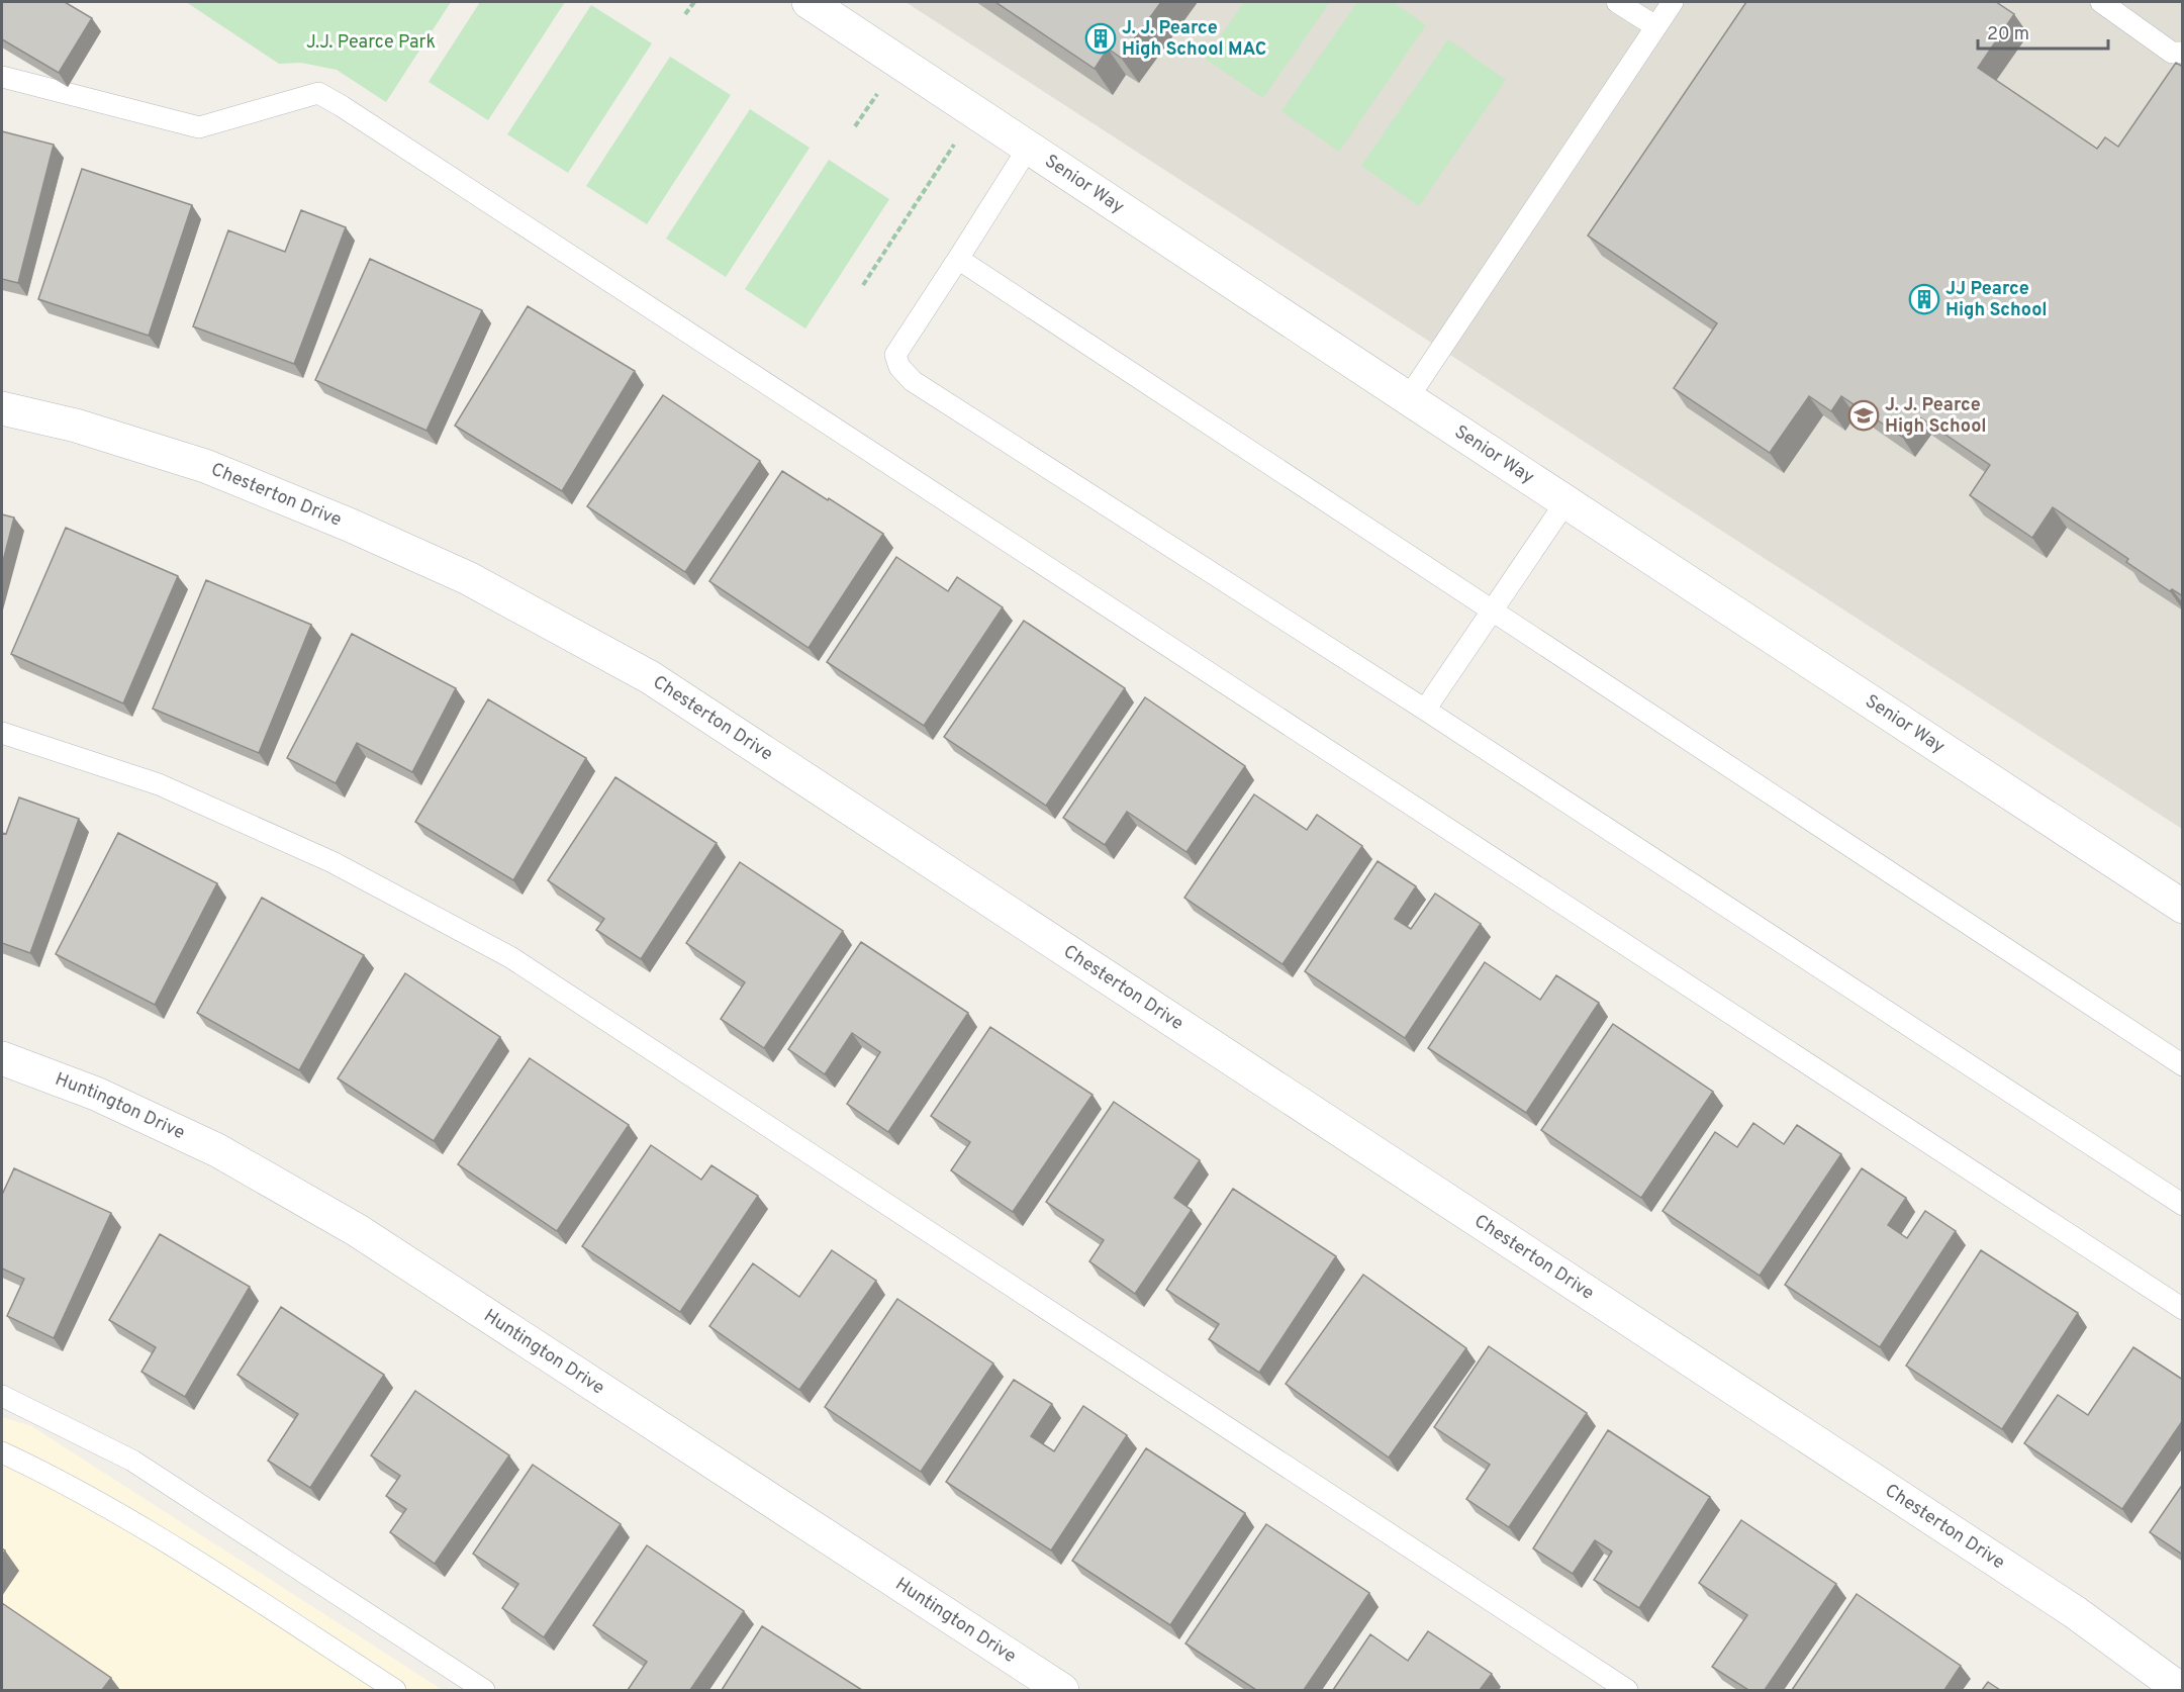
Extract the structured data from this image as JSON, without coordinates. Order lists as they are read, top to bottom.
{
  "streets": {
    "street": ["Senior Way", "Chesterton Drive", "Huntington Drive"]
  },
  "parks": ["J.J. Pearce Park"],
  "places": {
    "building": ["J. J. Pearce High School MAC", "JJ Pearce High School"],
    "school or university": ["J. J. Pearce High School"]
  },
  "scale_bar": "20 m"
}
